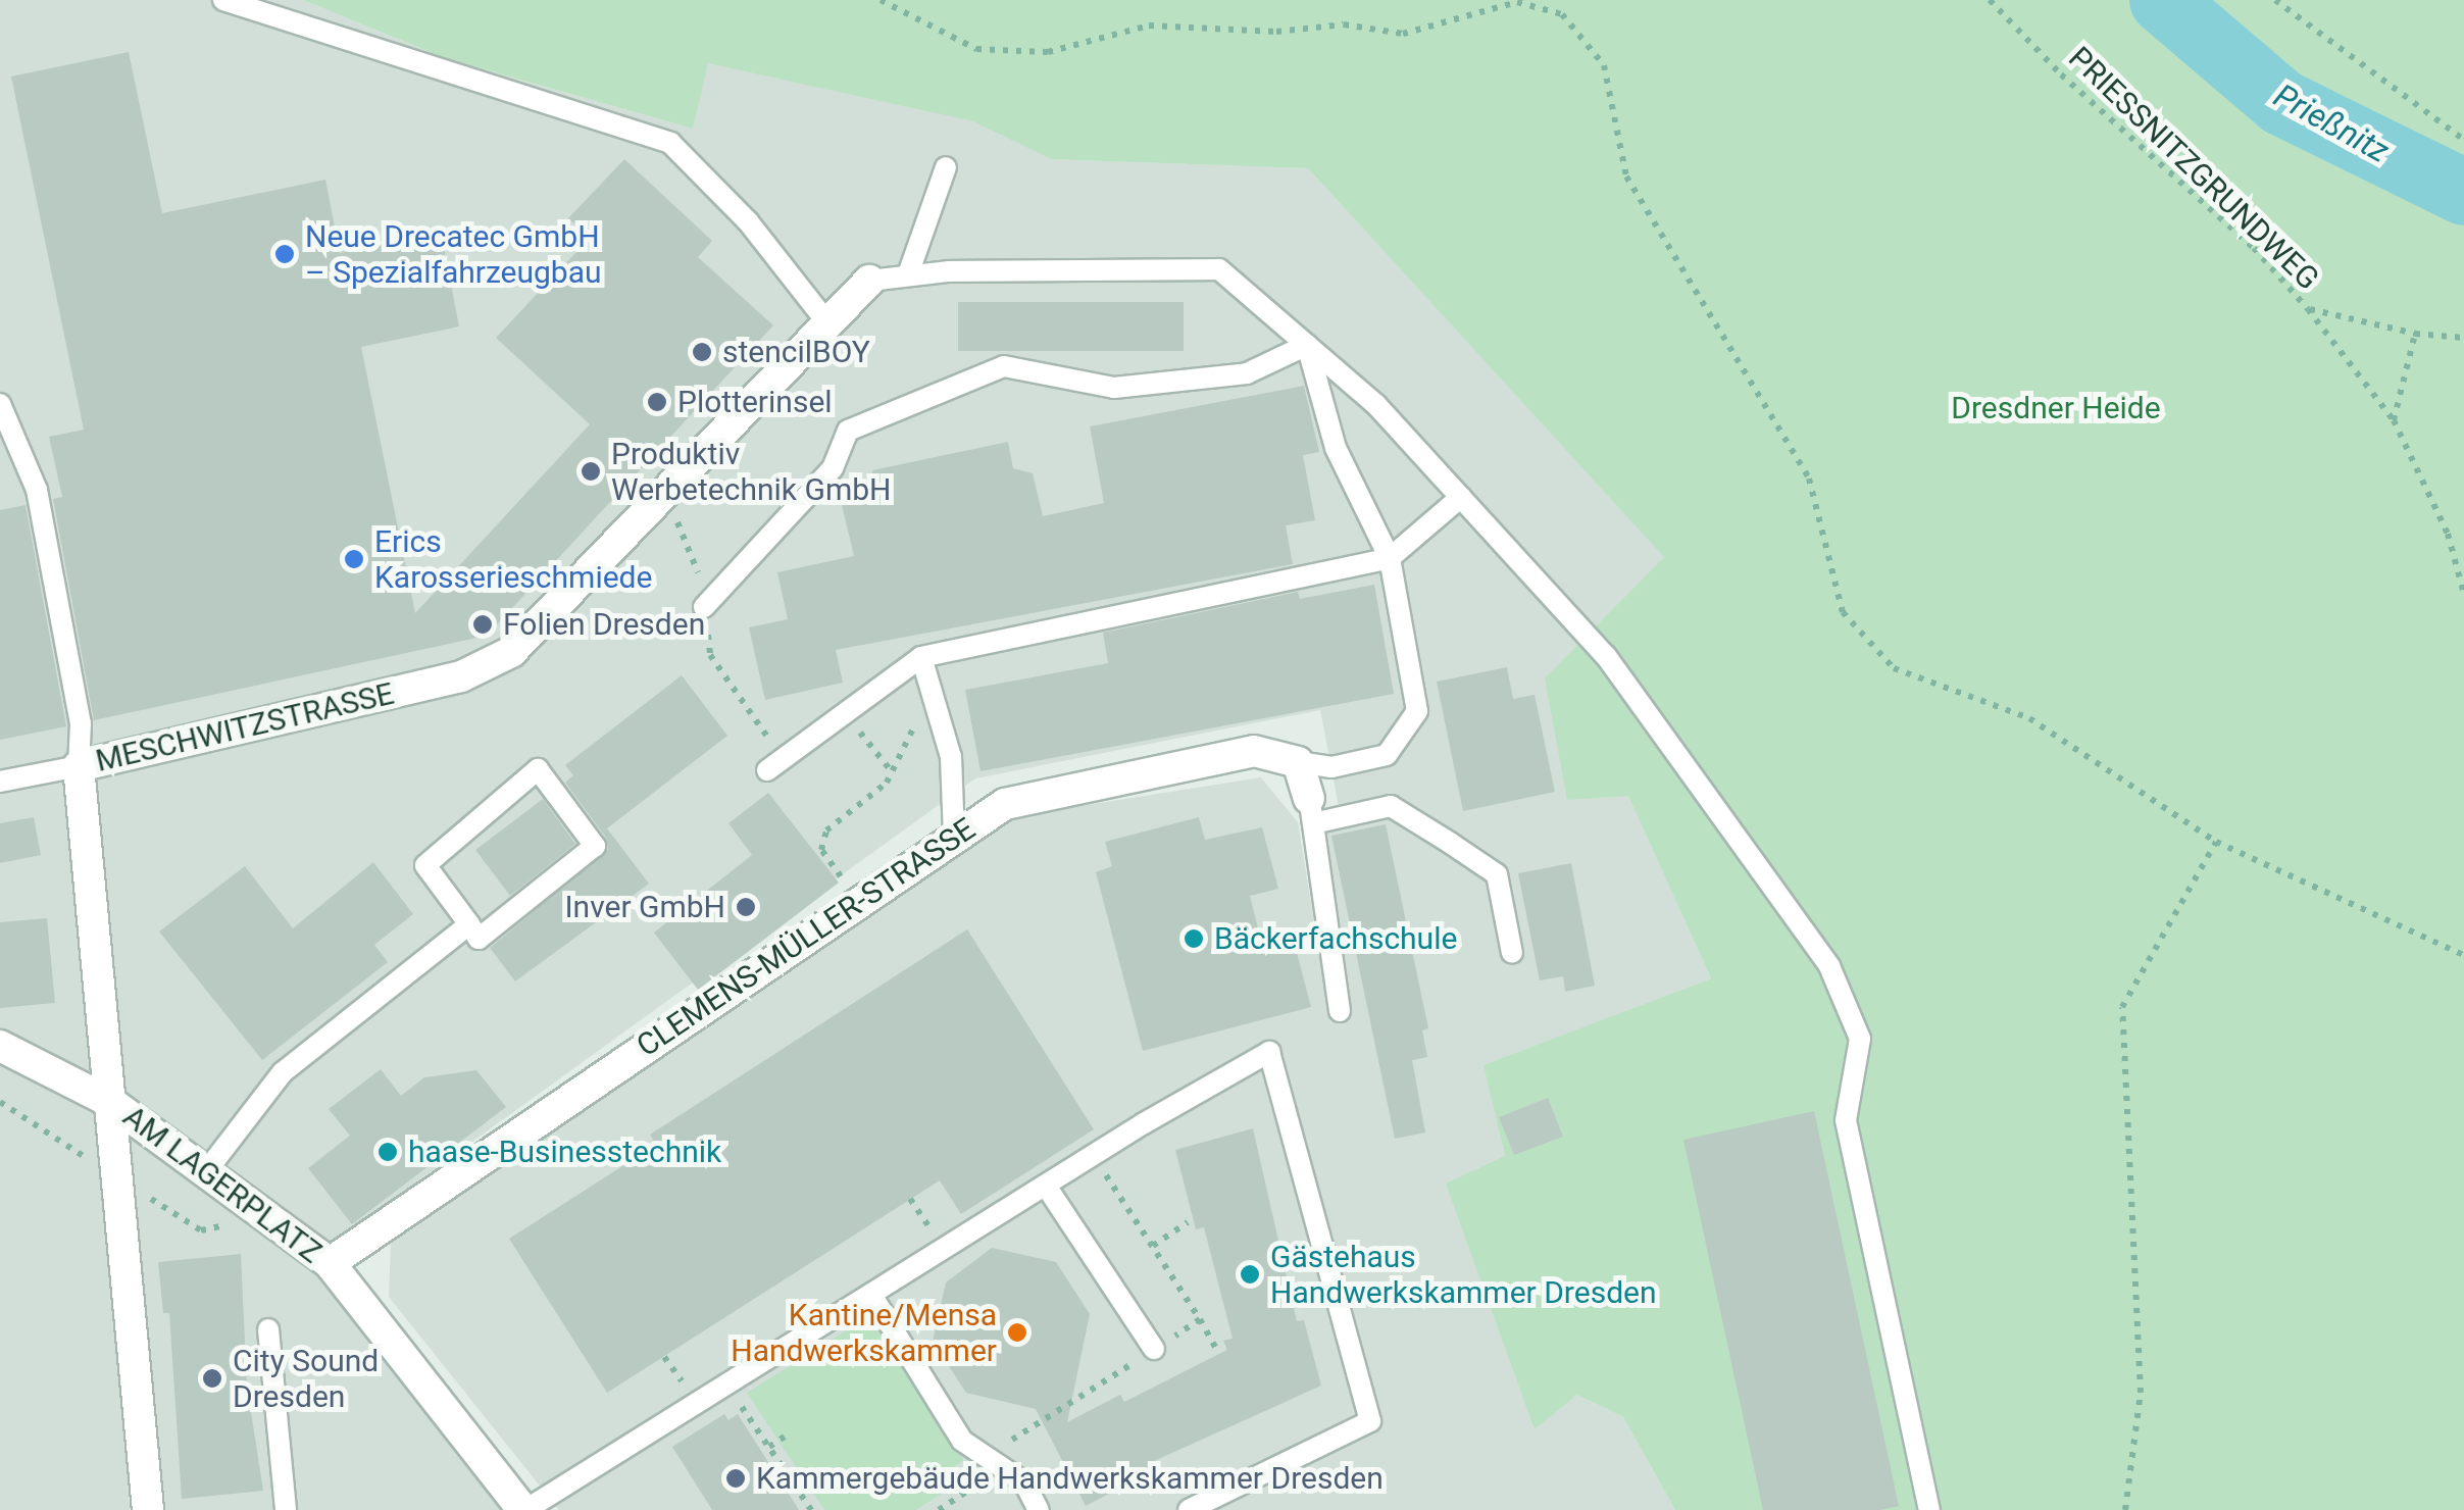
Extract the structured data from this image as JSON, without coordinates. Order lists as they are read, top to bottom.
{
  "streets": {
    "street": ["MESCHWITZSTRASSE", "CLEMENS-MÜLLER-STRASSE", "AM LAGERPLATZ"],
    "path": ["PRIESSNITZGRUNDWEG"]
  },
  "crossings": [
    ["MESCHWITZSTRASSE", "AM LAGERPLATZ"],
    ["CLEMENS-MÜLLER-STRASSE", "AM LAGERPLATZ"]
  ],
  "water": ["Prießnitz"],
  "parks": ["Dresdner Heide"],
  "places": [
    "Neue Drecatec GmbH – Spezialfahrzeugbau",
    "stencilBOY",
    "Plotterinsel",
    "Produktiv Werbetechnik GmbH",
    "Erics Karosserieschmiede",
    "Folien Dresden",
    "Inver GmbH",
    "Bäckerfachschule",
    "haase-Businesstechnik",
    "Gästehaus Handwerkskammer Dresden",
    "Kantine/Mensa Handwerkskammer",
    "City Sound Dresden",
    "Kammergebäude Handwerkskammer Dresden"
  ]
}
